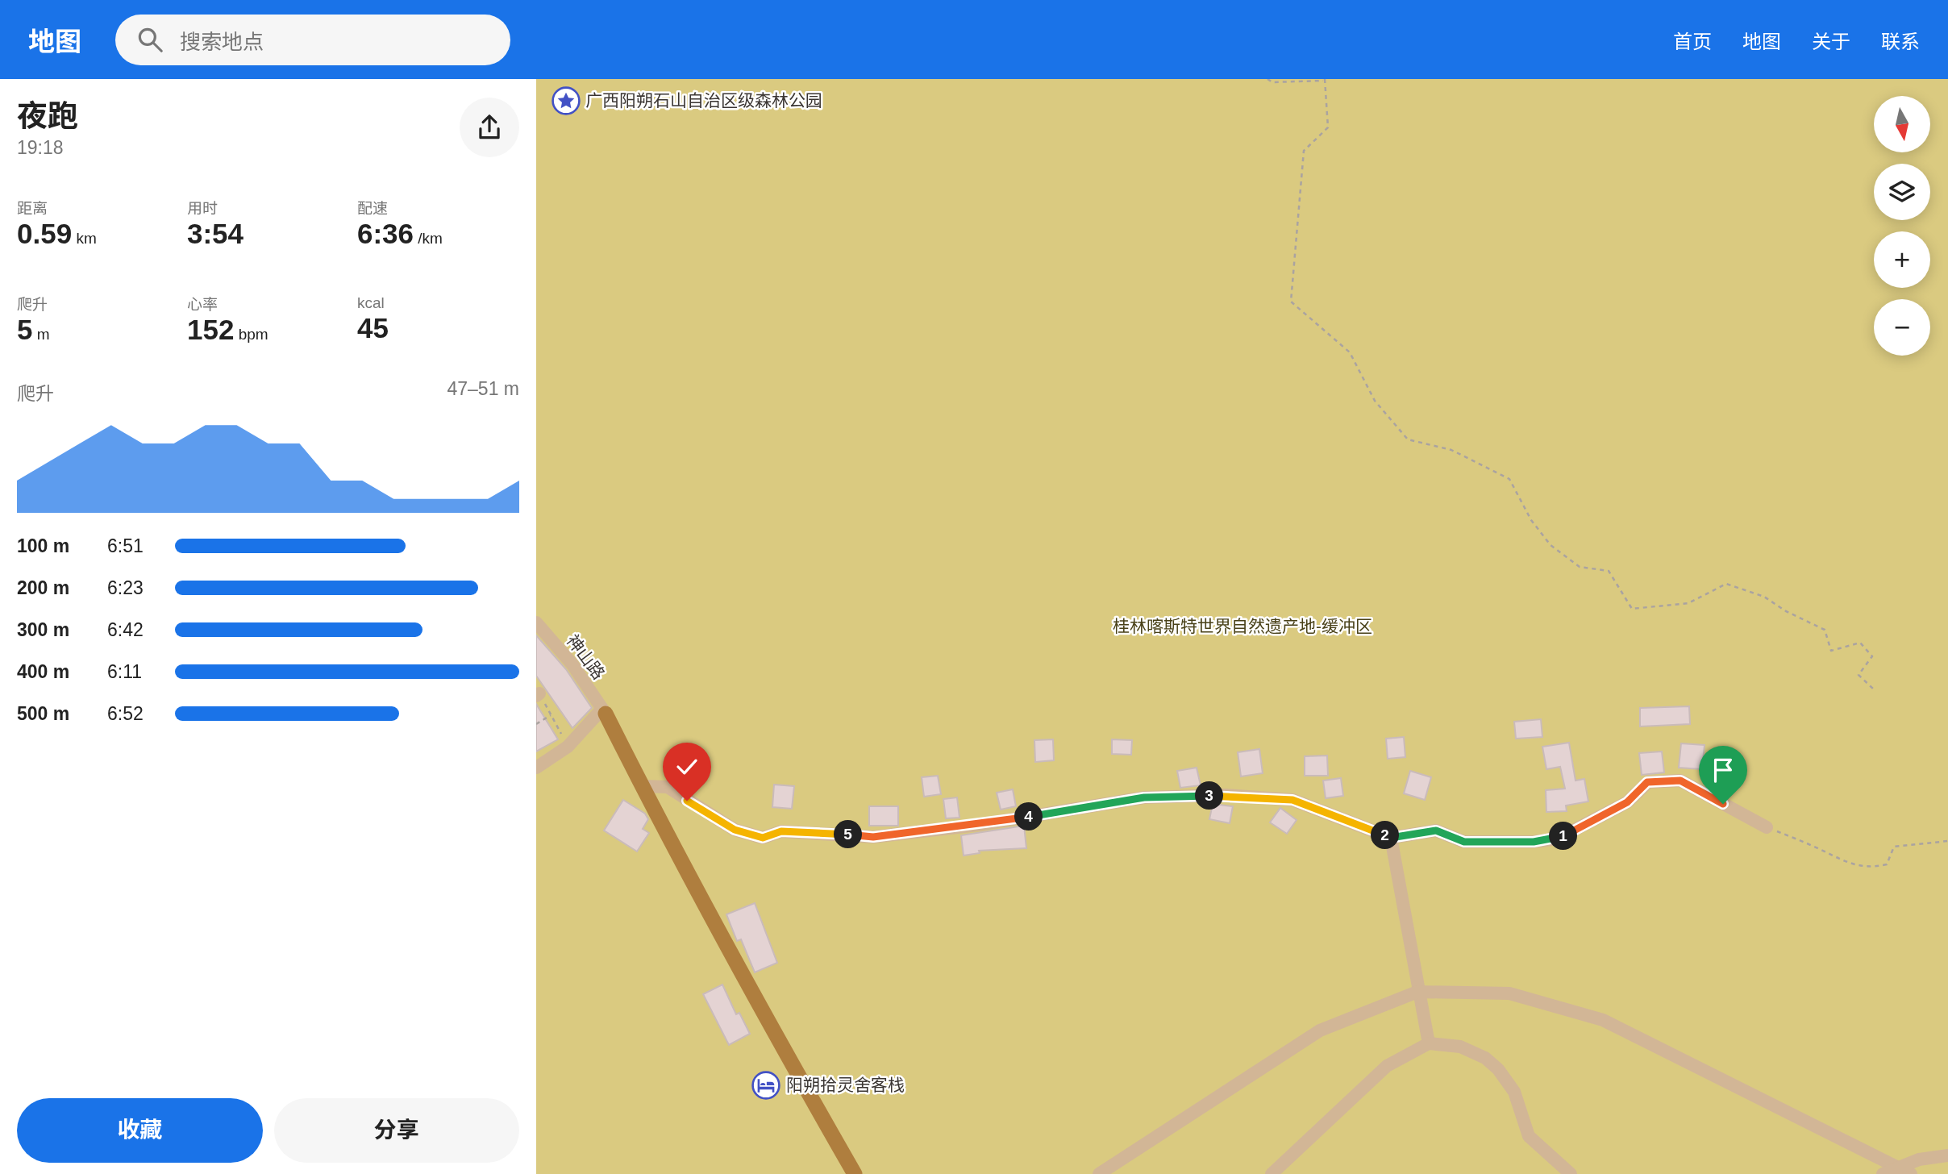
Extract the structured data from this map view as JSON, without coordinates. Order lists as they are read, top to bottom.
{
  "streets": {
    "street": ["神山路"]
  },
  "parks": ["桂林喀斯特世界自然遗产地-缓冲区"],
  "places": {
    "place": ["广西阳朔石山自治区级森林公园"],
    "hotel": ["阳朔拾灵舍客栈"]
  },
  "north": "bottom",
  "page": {
    "header": "地图",
    "search": "搜索地点",
    "nav": [
      "首页",
      "地图",
      "关于",
      "联系"
    ],
    "heading": ["夜跑", "19:18"],
    "map_buttons": ["+", "−"],
    "stats": [
      ["距离", "0.59 km"],
      ["用时", "3:54"],
      ["配速", "6:36 /km"],
      ["爬升", "5 m"],
      ["心率", "152 bpm"],
      ["kcal", "45"]
    ],
    "chart": ["爬升", "47–51 m"],
    "list": [
      {
        "name": "100 m",
        "note": "6:51"
      },
      {
        "name": "200 m",
        "note": "6:23"
      },
      {
        "name": "300 m",
        "note": "6:42"
      },
      {
        "name": "400 m",
        "note": "6:11"
      },
      {
        "name": "500 m",
        "note": "6:52"
      }
    ],
    "pins": [
      "3",
      "4",
      "5",
      "2",
      "1"
    ],
    "buttons": ["收藏", "分享"]
  }
}
